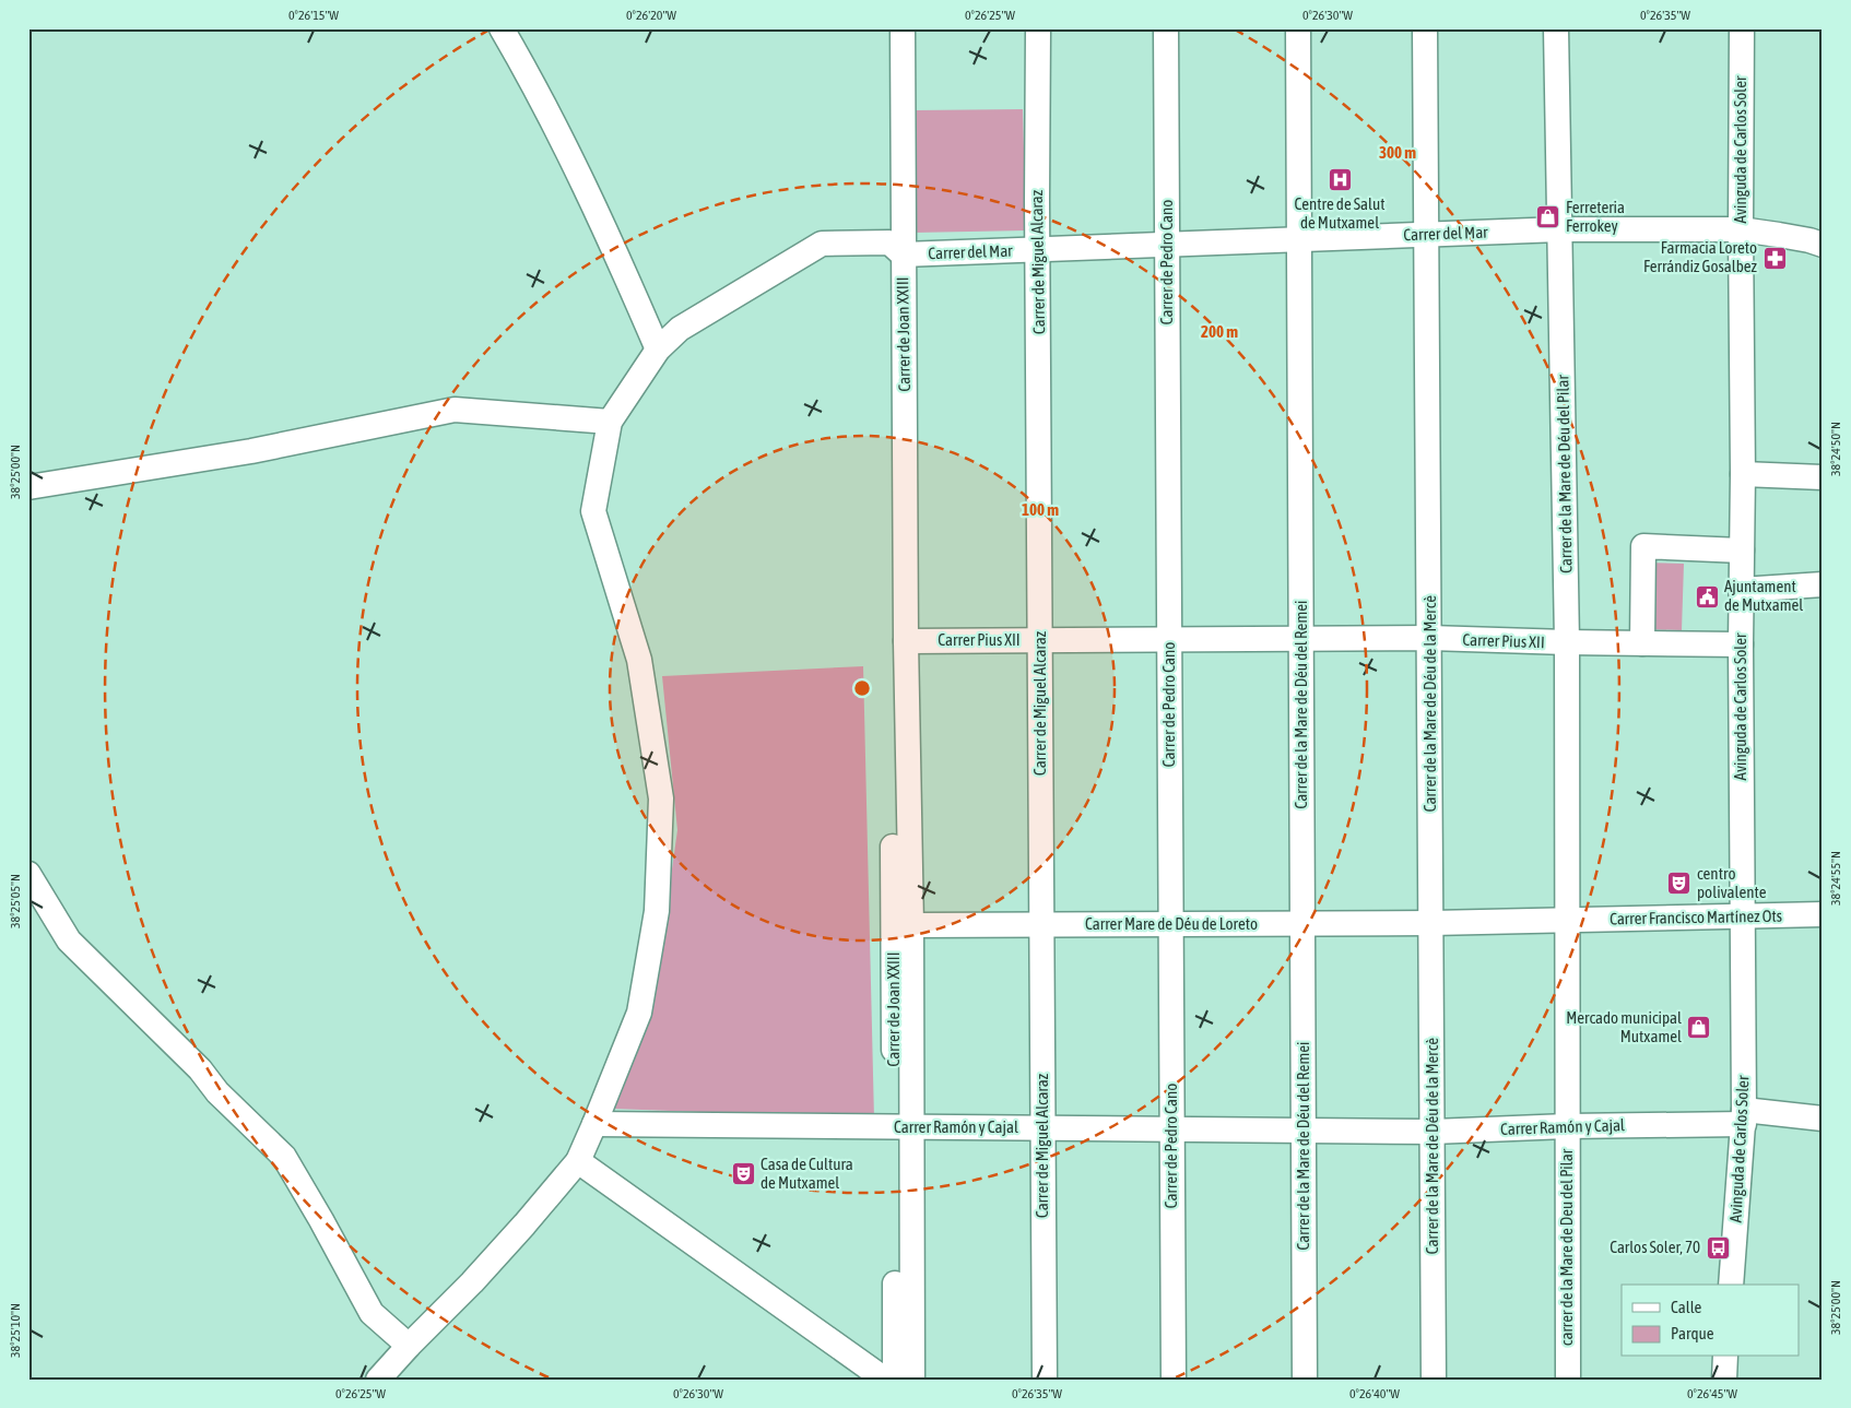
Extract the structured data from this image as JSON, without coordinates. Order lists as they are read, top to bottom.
{
  "streets": {
    "street": [
      "Avinguda de Carlos Soler",
      "Carrer del Mar",
      "Carrer de Miguel Alcaraz",
      "Carrer de Pedro Cano",
      "Carrer de Joan XXIII",
      "Carrer de la Mare de Déu del Pilar",
      "Carrer Pius XII",
      "Carrer de la Mare de Déu de la Mercè",
      "Carrer de la Mare de Déu del Remei",
      "Carrer Francisco Martínez Ots",
      "Carrer Mare de Déu de Loreto",
      "Carrer Ramón y Cajal",
      "carrer de la Mare de Deu del Pilar"
    ]
  },
  "crossings": [
    ["Avinguda de Carlos Soler", "Carrer del Mar"],
    ["Avinguda de Carlos Soler", "Carrer Pius XII"],
    ["Avinguda de Carlos Soler", "Carrer Francisco Martínez Ots"],
    ["Avinguda de Carlos Soler", "Carrer Ramón y Cajal"],
    ["Carrer del Mar", "Carrer de Miguel Alcaraz"],
    ["Carrer del Mar", "Carrer de Pedro Cano"],
    ["Carrer del Mar", "Carrer de Joan XXIII"],
    ["Carrer del Mar", "Carrer de la Mare de Déu del Pilar"],
    ["Carrer del Mar", "Carrer de la Mare de Déu de la Mercè"],
    ["Carrer del Mar", "Carrer de la Mare de Déu del Remei"],
    ["Carrer de Miguel Alcaraz", "Carrer Pius XII"],
    ["Carrer de Miguel Alcaraz", "Carrer Mare de Déu de Loreto"],
    ["Carrer de Miguel Alcaraz", "Carrer Ramón y Cajal"],
    ["Carrer de Pedro Cano", "Carrer Pius XII"],
    ["Carrer de Pedro Cano", "Carrer Mare de Déu de Loreto"],
    ["Carrer de Pedro Cano", "Carrer Ramón y Cajal"],
    ["Carrer de Joan XXIII", "Carrer Pius XII"],
    ["Carrer de Joan XXIII", "Carrer Mare de Déu de Loreto"],
    ["Carrer de Joan XXIII", "Carrer Ramón y Cajal"],
    ["Carrer de la Mare de Déu del Pilar", "Carrer Pius XII"],
    ["Carrer de la Mare de Déu del Pilar", "Carrer Francisco Martínez Ots"],
    ["Carrer de la Mare de Déu del Pilar", "carrer de la Mare de Deu del Pilar"],
    ["Carrer Pius XII", "Carrer de la Mare de Déu de la Mercè"],
    ["Carrer Pius XII", "Carrer de la Mare de Déu del Remei"],
    ["Carrer de la Mare de Déu de la Mercè", "Carrer Mare de Déu de Loreto"],
    ["Carrer de la Mare de Déu de la Mercè", "Carrer Ramón y Cajal"],
    ["Carrer de la Mare de Déu del Remei", "Carrer Mare de Déu de Loreto"],
    ["Carrer de la Mare de Déu del Remei", "Carrer Ramón y Cajal"],
    ["Carrer Francisco Martínez Ots", "carrer de la Mare de Deu del Pilar"],
    ["Carrer Ramón y Cajal", "carrer de la Mare de Deu del Pilar"]
  ],
  "places": {
    "hospital": ["Centre de Salut de Mutxamel"],
    "shop": ["Ferreteria Ferrokey", "Mercado municipal Mutxamel"],
    "pharmacy": ["Farmacia Loreto Ferrándiz Gosalbez"],
    "public building": ["Ajuntament de Mutxamel"],
    "theatre": ["centro polivalente", "Casa de Cultura de Mutxamel"],
    "bus stop": ["Carlos Soler, 70"]
  },
  "legend": ["Calle", "Parque"],
  "coordinates": [
    "0°26'15\"W",
    "0°26'20\"W",
    "0°26'25\"W",
    "0°26'30\"W",
    "0°26'35\"W",
    "38°24'50\"N",
    "38°25'00\"N",
    "38°24'55\"N",
    "38°25'05\"N",
    "38°25'10\"N",
    "0°26'40\"W",
    "0°26'45\"W"
  ],
  "rings": ["300 m", "200 m", "100 m"]
}
